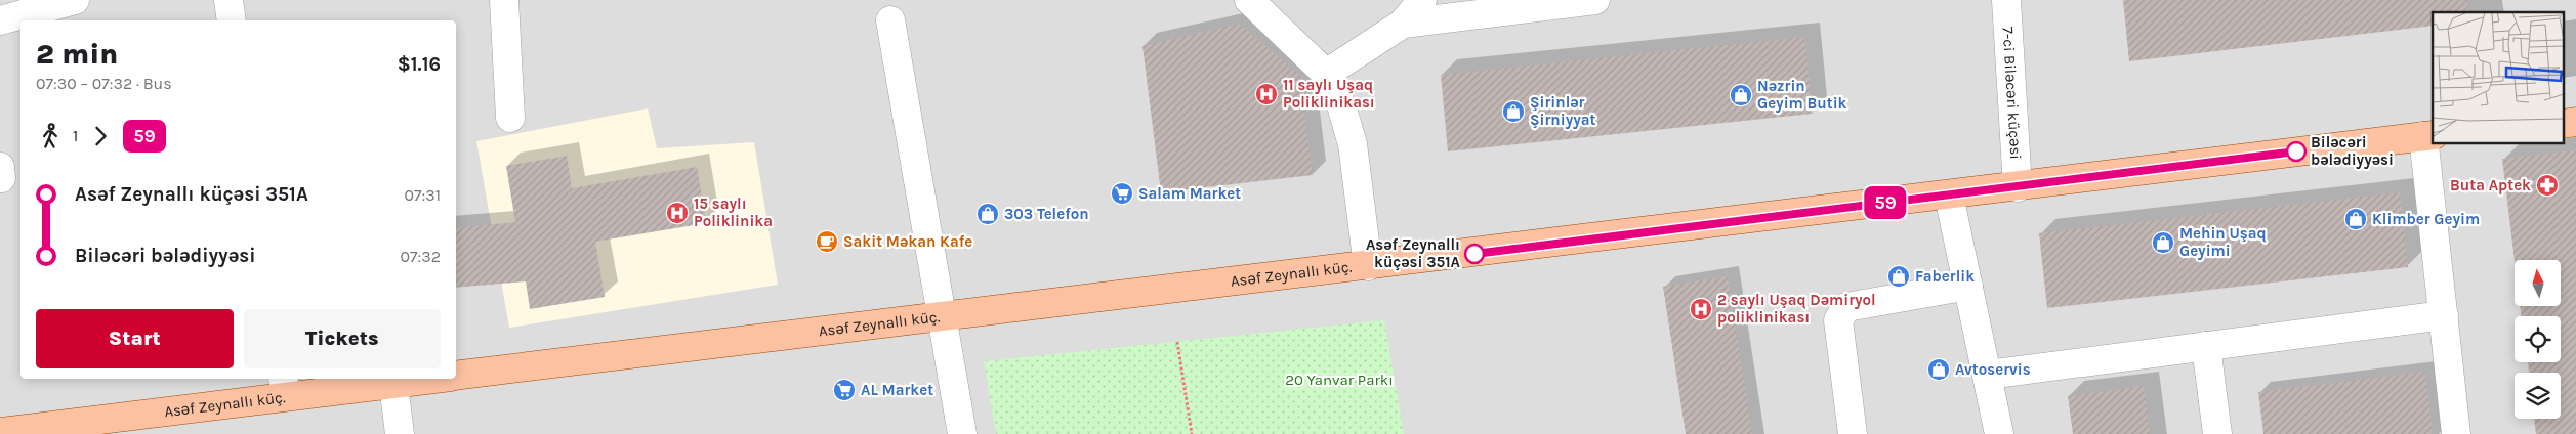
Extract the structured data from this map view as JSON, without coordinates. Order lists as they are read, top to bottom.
{
  "streets": {
    "main road": ["Asəf Zeynallı küç."],
    "street": ["7-ci Biləcəri küçəsi"]
  },
  "crossings": [
    ["7-ci Biləcəri küçəsi", "Asəf Zeynallı küç."]
  ],
  "parks": ["20 Yanvar Parkı"],
  "places": {
    "hospital": ["11 saylı Uşaq Poliklinikası", "15 saylı Poliklinika", "2 saylı Uşaq Dəmiryol poliklinikası"],
    "shop": [
      "Nəzrin Geyim Butik",
      "Şirinlər Şirniyyat",
      "303 Telefon",
      "Klimber Geyim",
      "Mehin Uşaq Geyimi",
      "Faberlik",
      "Avtoservis"
    ],
    "other": ["Biləcəri bələdiyyəsi", "Asəf Zeynallı küçəsi 351A"],
    "pharmacy": ["Buta Aptek"],
    "supermarket": ["Salam Market", "AL Market"],
    "cafe": ["Sakit Məkan Kafe"]
  },
  "lines": ["bus line 59"],
  "north": "top",
  "page": {
    "on_map": "59",
    "heading": ["2 min", "07:30 – 07:32 · Bus", "$1.16"],
    "legs": ["1", "59"],
    "list": [
      {
        "name": "Asəf Zeynallı küçəsi 351A",
        "value": "07:31"
      },
      {
        "name": "Biləcəri bələdiyyəsi",
        "value": "07:32"
      }
    ],
    "buttons": ["Start", "Tickets"]
  }
}
